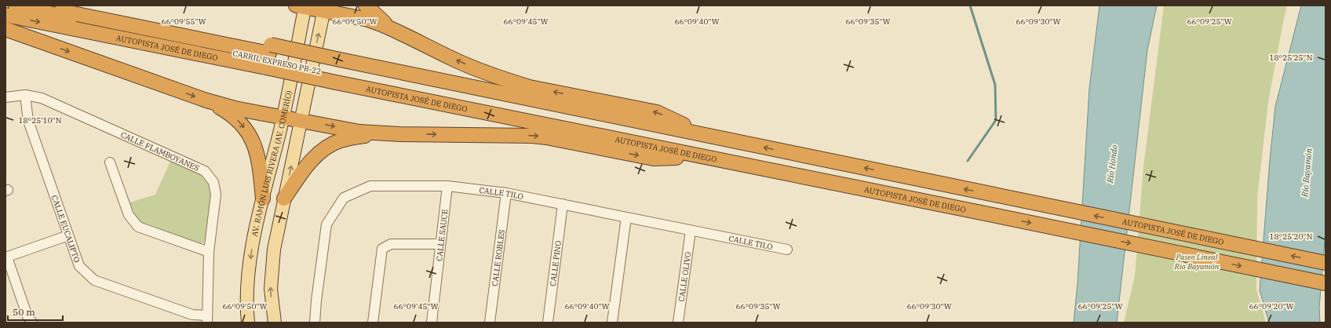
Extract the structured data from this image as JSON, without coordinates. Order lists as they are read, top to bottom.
{
  "streets": {
    "highway": ["AUTOPISTA JOSÉ DE DIEGO", "CARRIL EXPRESO PR-22"],
    "main road": ["AV. RAMÓN LUIS RIVERA (AV. COMERÍO)"],
    "street": [
      "CALLE FLAMBOYANES",
      "CALLE TILO",
      "CALLE EUCALIPTO",
      "CALLE SAUCE",
      "CALLE ROBLES",
      "CALLE PINO",
      "CALLE OLIVO"
    ]
  },
  "crossings": [
    ["AUTOPISTA JOSÉ DE DIEGO", "CARRIL EXPRESO PR-22"],
    ["CALLE FLAMBOYANES", "CALLE EUCALIPTO"],
    ["CALLE TILO", "CALLE SAUCE"],
    ["CALLE TILO", "CALLE ROBLES"],
    ["CALLE TILO", "CALLE PINO"],
    ["CALLE TILO", "CALLE OLIVO"]
  ],
  "water": ["Río Hondo", "Río Bayamón"],
  "parks": ["Paseo Lineal Río Bayamón"],
  "scale_bar": "50 m",
  "coordinates": [
    "66°09'35\"W",
    "66°09'55\"W",
    "66°09'50\"W",
    "66°09'45\"W",
    "66°09'40\"W",
    "66°09'30\"W",
    "66°09'25\"W",
    "18°25'25\"N",
    "18°25'10\"N",
    "18°25'20\"N",
    "66°09'20\"W"
  ]
}
